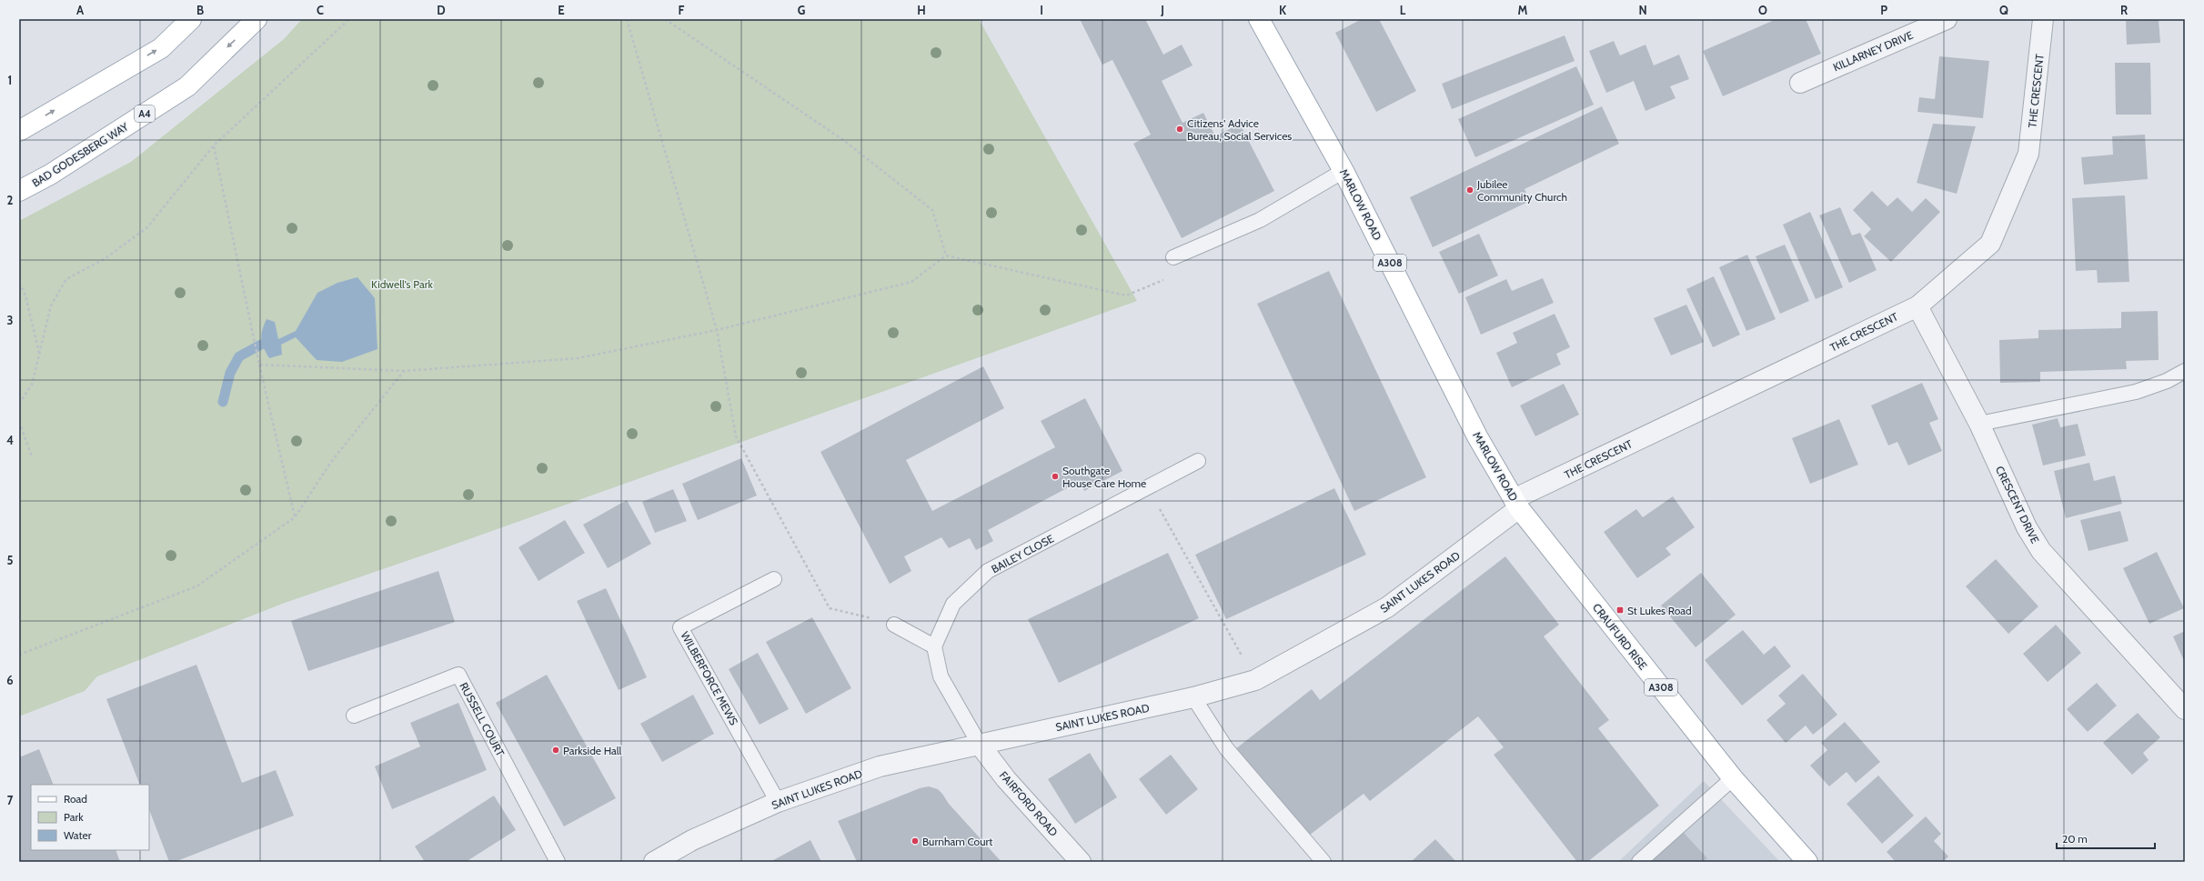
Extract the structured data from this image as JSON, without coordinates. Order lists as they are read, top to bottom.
{
  "streets": {
    "main road": [
      "A4",
      "BAD GODESBERG WAY",
      "MARLOW ROAD",
      "A308",
      "CRAUFURD RISE"
    ],
    "street": [
      "KILLARNEY DRIVE",
      "THE CRESCENT",
      "CRESCENT DRIVE",
      "SAINT LUKES ROAD",
      "FAIRFORD ROAD"
    ],
    "lane": ["BAILEY CLOSE", "WILBERFORCE MEWS", "RUSSELL COURT"]
  },
  "crossings": [
    ["THE CRESCENT", "MARLOW ROAD"],
    ["THE CRESCENT", "CRESCENT DRIVE"],
    ["THE CRESCENT", "SAINT LUKES ROAD"],
    ["THE CRESCENT", "CRAUFURD RISE"],
    ["MARLOW ROAD", "SAINT LUKES ROAD"],
    ["MARLOW ROAD", "CRAUFURD RISE"],
    ["SAINT LUKES ROAD", "CRAUFURD RISE"],
    ["SAINT LUKES ROAD", "WILBERFORCE MEWS"],
    ["SAINT LUKES ROAD", "FAIRFORD ROAD"]
  ],
  "parks": ["Kidwell's Park"],
  "places": {
    "other": [
      "Citizens' Advice Bureau, Social Services",
      "Jubilee Community Church",
      "Southgate House Care Home",
      "Parkside Hall",
      "Burnham Court"
    ],
    "transit": ["St Lukes Road"]
  },
  "legend": ["Road", "Park", "Water"],
  "scale_bar": "20 m",
  "grid": {
    "columns": [
      "A",
      "B",
      "C",
      "D",
      "E",
      "F",
      "G",
      "H",
      "I",
      "J",
      "K",
      "L",
      "M",
      "N",
      "O",
      "P",
      "Q",
      "R"
    ],
    "rows": [
      "1",
      "2",
      "3",
      "4",
      "5",
      "6",
      "7"
    ]
  }
}
